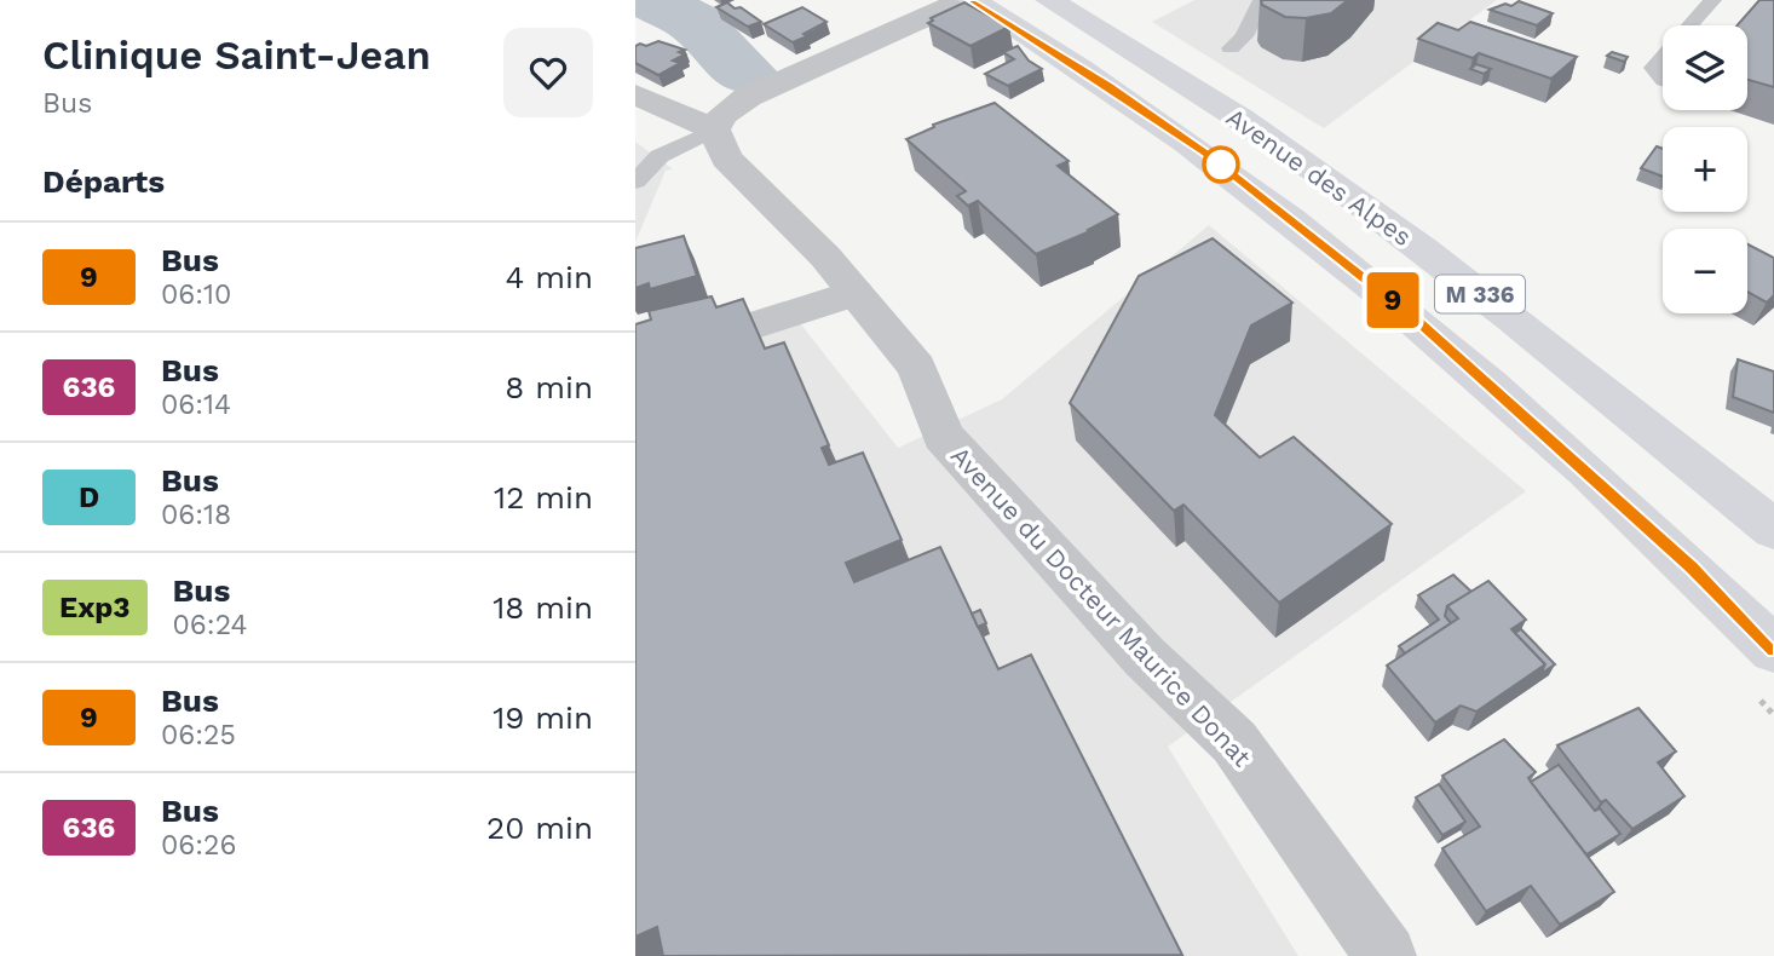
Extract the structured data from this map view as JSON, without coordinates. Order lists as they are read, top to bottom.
{
  "streets": {
    "main road": ["Avenue des Alpes", "M 336"],
    "street": ["Avenue du Docteur Maurice Donat"]
  },
  "lines": ["bus line 9"],
  "page": {
    "heading": [
      ["Clinique Saint-Jean", "Bus"],
      "Départs"
    ],
    "on_map": "9",
    "map_buttons": ["+", "−"],
    "list": [
      {
        "mark": "9",
        "name": "Bus",
        "note": "06:10",
        "value": "4 min"
      },
      {
        "mark": "636",
        "name": "Bus",
        "note": "06:14",
        "value": "8 min"
      },
      {
        "mark": "D",
        "name": "Bus",
        "note": "06:18",
        "value": "12 min"
      },
      {
        "mark": "Exp3",
        "name": "Bus",
        "note": "06:24",
        "value": "18 min"
      },
      {
        "mark": "9",
        "name": "Bus",
        "note": "06:25",
        "value": "19 min"
      },
      {
        "mark": "636",
        "name": "Bus",
        "note": "06:26",
        "value": "20 min"
      }
    ]
  }
}
